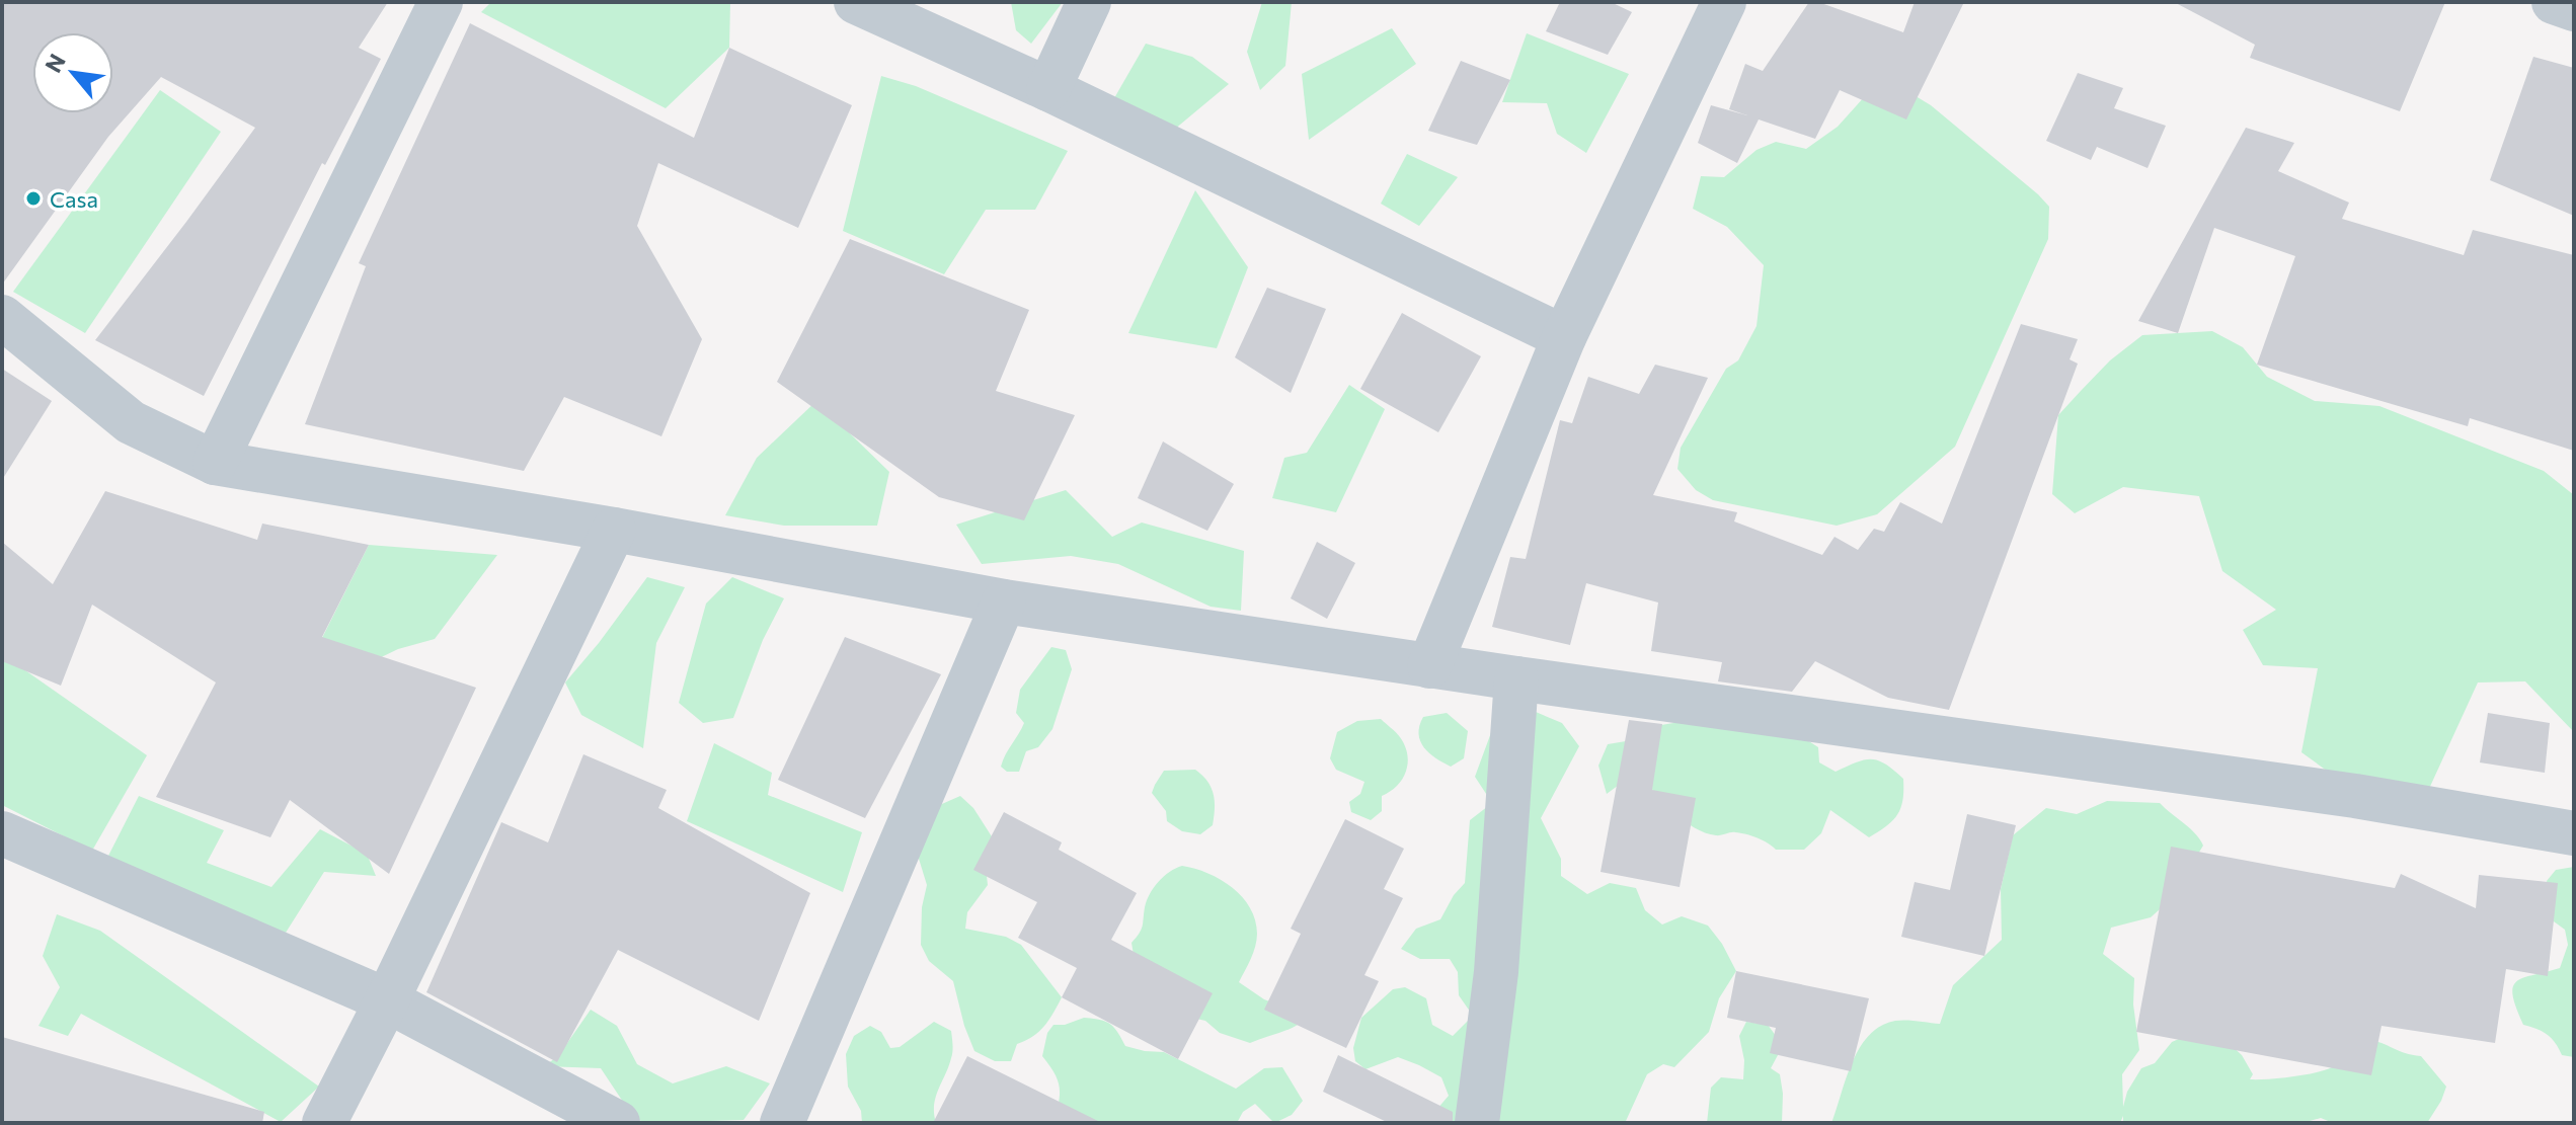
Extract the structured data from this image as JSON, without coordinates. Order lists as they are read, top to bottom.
{
  "places": ["Casa"],
  "north": "top left"
}
